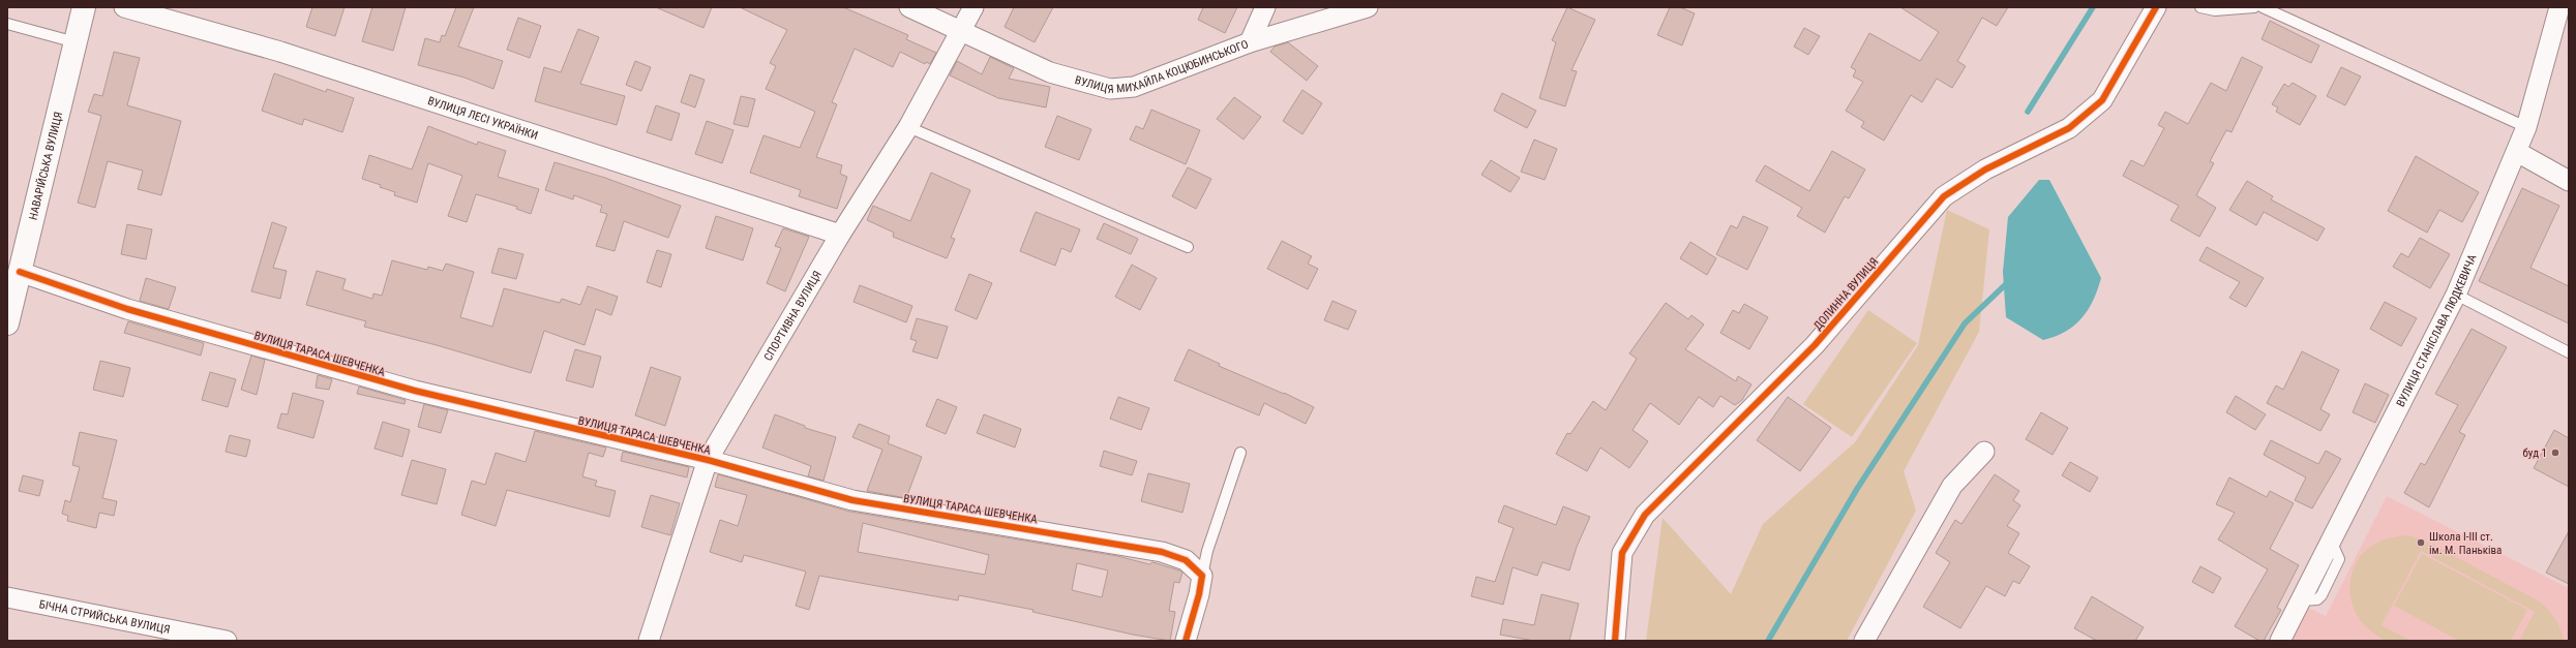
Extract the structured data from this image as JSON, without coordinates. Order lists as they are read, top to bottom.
{
  "streets": {
    "street": [
      "ВУЛИЦЯ МИХАЙЛА КОЦЮБИНСЬКОГО",
      "ВУЛИЦЯ ЛЕСІ УКРАЇНКИ",
      "НАВАРІЙСЬКА ВУЛИЦЯ",
      "ДОЛИННА ВУЛИЦЯ",
      "СПОРТИВНА ВУЛИЦЯ",
      "ВУЛИЦЯ СТАНІСЛАВА ЛЮДКЕВИЧА",
      "ВУЛИЦЯ ТАРАСА ШЕВЧЕНКА",
      "БІЧНА СТРИЙСЬКА ВУЛИЦЯ"
    ]
  },
  "crossings": [
    ["ВУЛИЦЯ МИХАЙЛА КОЦЮБИНСЬКОГО", "СПОРТИВНА ВУЛИЦЯ"],
    ["ВУЛИЦЯ ЛЕСІ УКРАЇНКИ", "СПОРТИВНА ВУЛИЦЯ"],
    ["НАВАРІЙСЬКА ВУЛИЦЯ", "ВУЛИЦЯ ТАРАСА ШЕВЧЕНКА"],
    ["СПОРТИВНА ВУЛИЦЯ", "ВУЛИЦЯ ТАРАСА ШЕВЧЕНКА"]
  ],
  "places": ["буд 1", "Школа І-ІІІ ст. ім. М. Паньківа"]
}
